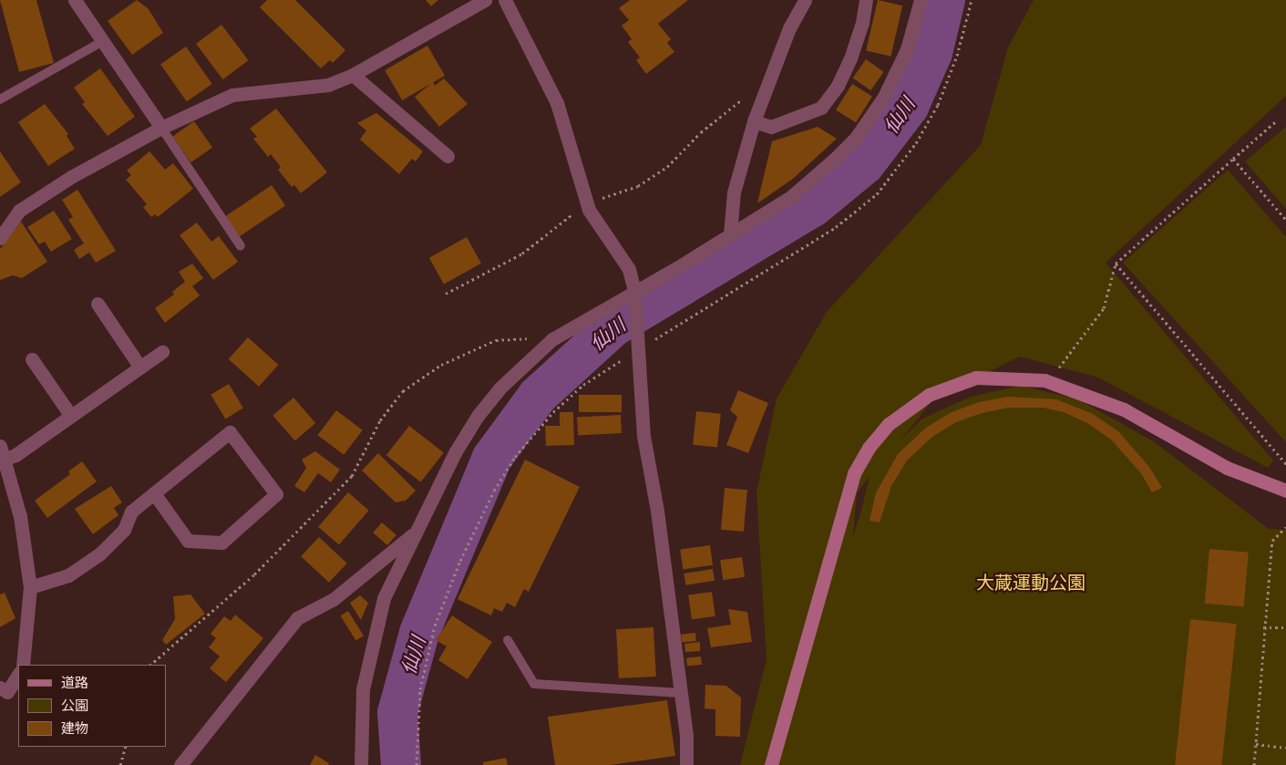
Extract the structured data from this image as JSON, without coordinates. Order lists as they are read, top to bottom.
{
  "water": ["仙川"],
  "parks": ["大蔵運動公園"],
  "legend": ["道路", "公園", "建物"]
}
